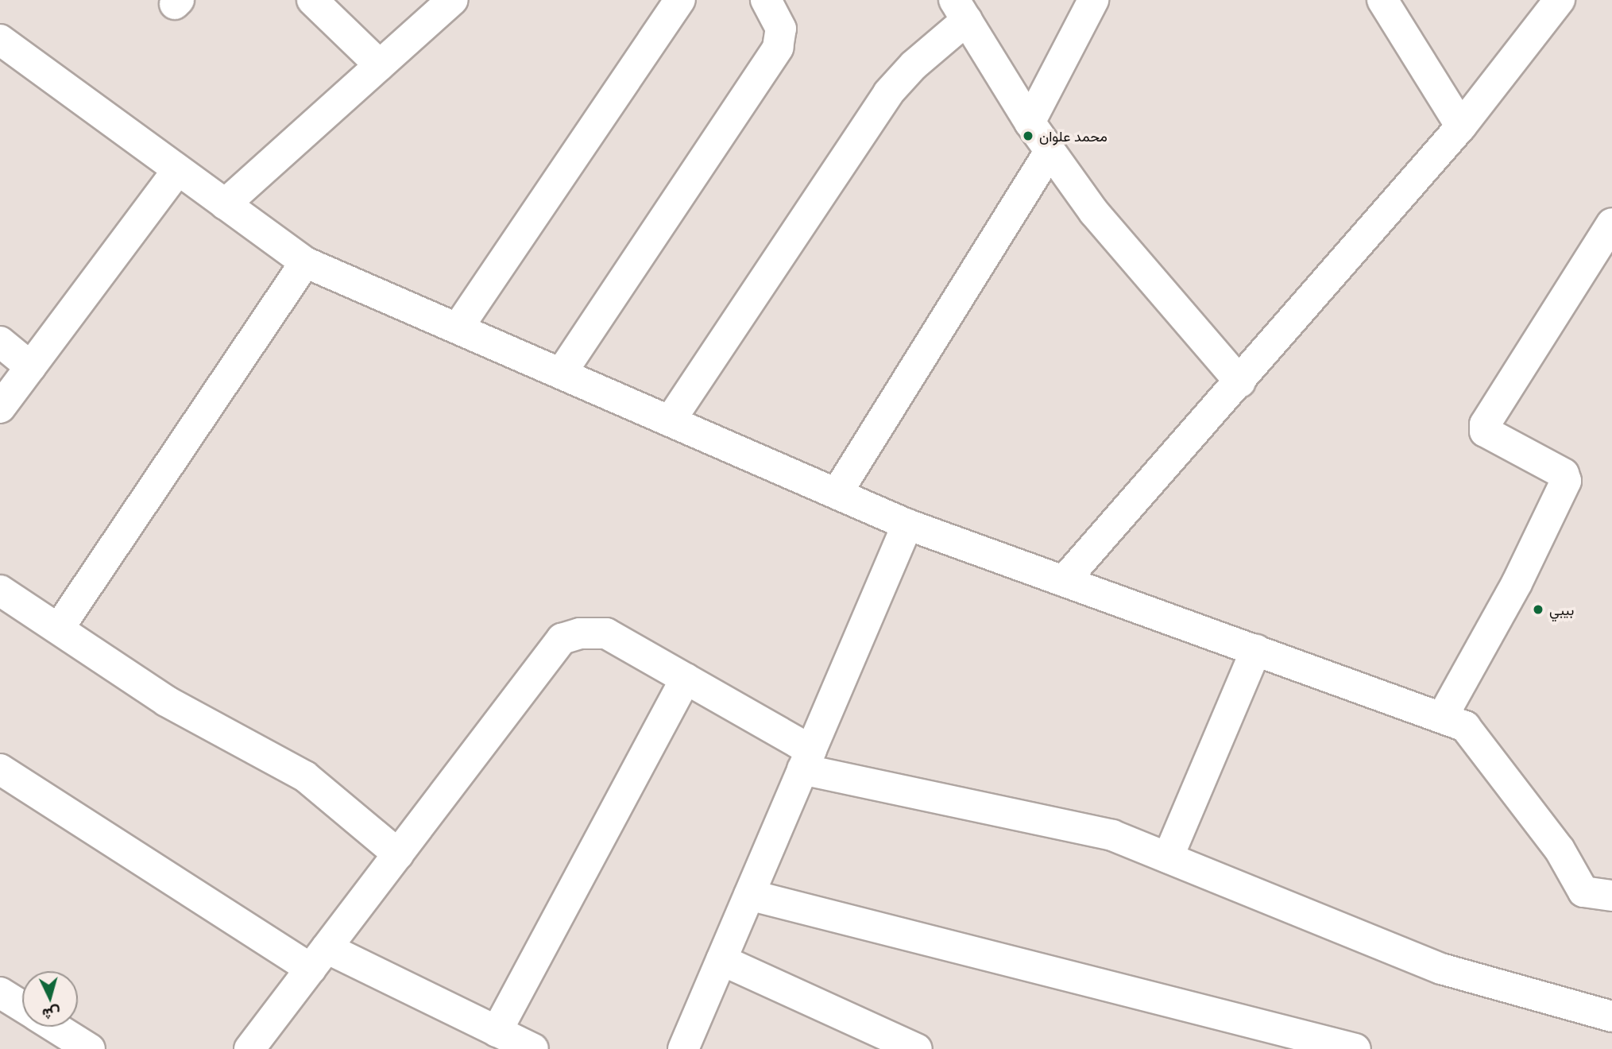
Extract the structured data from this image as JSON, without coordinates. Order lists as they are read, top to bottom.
{
  "places": ["محمد علوان", "بيبي"],
  "north": "bottom"
}
